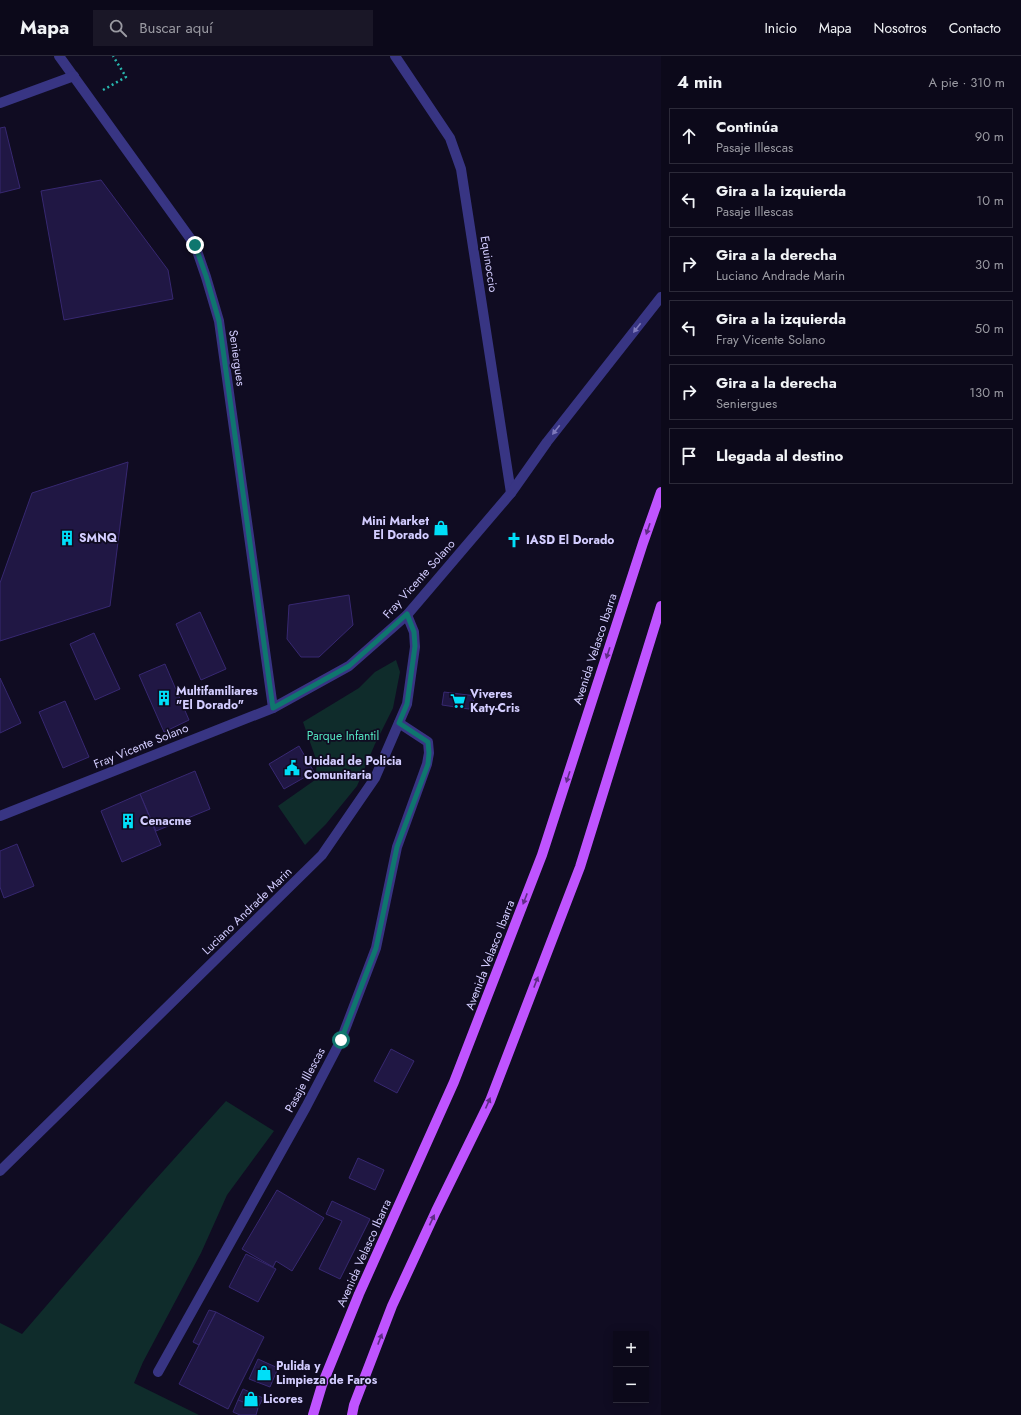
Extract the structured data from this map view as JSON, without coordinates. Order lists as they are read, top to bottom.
{
  "streets": {
    "main road": ["Avenida Velasco Ibarra"],
    "street": [
      "Equinoccio",
      "Seniergues",
      "Fray Vicente Solano",
      "Luciano Andrade Marin",
      "Pasaje Illescas"
    ]
  },
  "crossings": [
    ["Equinoccio", "Fray Vicente Solano"],
    ["Seniergues", "Fray Vicente Solano"],
    ["Fray Vicente Solano", "Luciano Andrade Marin"],
    ["Luciano Andrade Marin", "Pasaje Illescas"]
  ],
  "parks": ["Parque Infantil"],
  "places": {
    "shop": ["Mini Market El Dorado", "Pulida y Limpieza de Faros", "Licores"],
    "building": ["SMNQ", "Multifamiliares \"El Dorado\"", "Cenacme"],
    "church": ["IASD El Dorado"],
    "supermarket": ["Viveres Katy-Cris"],
    "public building": ["Unidad de Policia Comunitaria"]
  },
  "page": {
    "header": "Mapa",
    "search": "Buscar aquí",
    "nav": [
      "Inicio",
      "Mapa",
      "Nosotros",
      "Contacto"
    ],
    "heading": ["4 min", "A pie · 310 m"],
    "list": [
      ["Continúa", "Pasaje Illescas", "90 m"],
      ["Gira a la izquierda", "Pasaje Illescas", "10 m"],
      ["Gira a la derecha", "Luciano Andrade Marin", "30 m"],
      ["Gira a la izquierda", "Fray Vicente Solano", "50 m"],
      ["Gira a la derecha", "Seniergues", "130 m"],
      "Llegada al destino"
    ],
    "map_buttons": ["+", "−"]
  }
}
